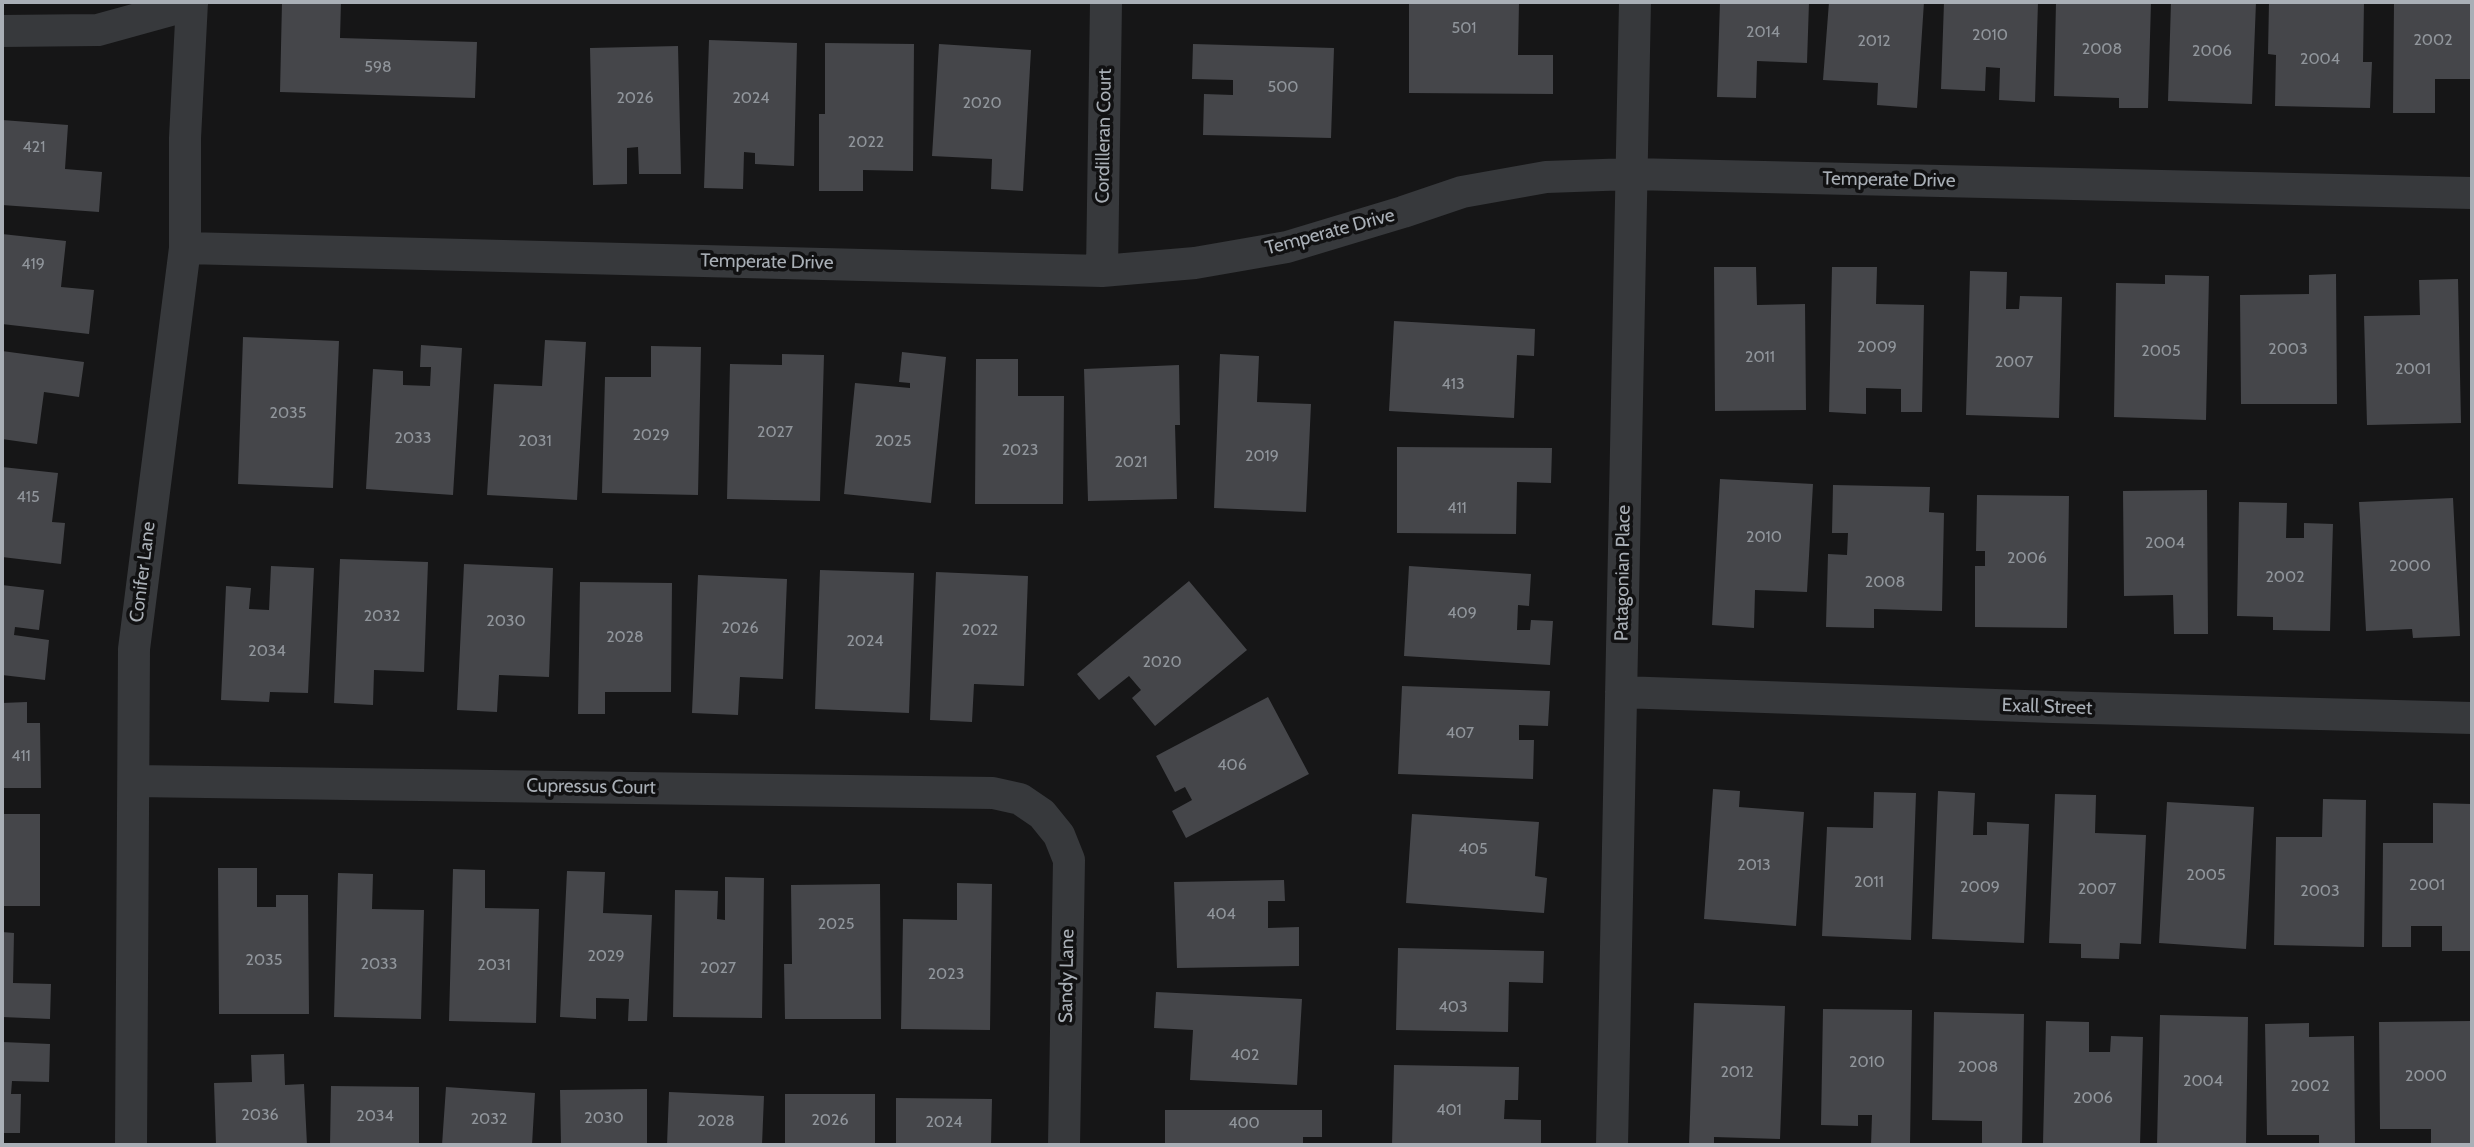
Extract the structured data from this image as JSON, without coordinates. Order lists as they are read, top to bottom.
{
  "streets": {
    "street": [
      "Cordilleran Court",
      "Temperate Drive",
      "Conifer Lane",
      "Patagonian Place",
      "Exall Street",
      "Cupressus Court",
      "Sandy Lane"
    ]
  },
  "crossings": [
    ["Cordilleran Court", "Temperate Drive"],
    ["Temperate Drive", "Conifer Lane"],
    ["Temperate Drive", "Patagonian Place"],
    ["Conifer Lane", "Cupressus Court"],
    ["Patagonian Place", "Exall Street"],
    ["Cupressus Court", "Sandy Lane"]
  ],
  "house_numbers": [
    "501",
    "2014",
    "2010",
    "2002",
    "2012",
    "2008",
    "2006",
    "2004",
    "598",
    "500",
    "2026",
    "2024",
    "2020",
    "2022",
    "421",
    "419",
    "2009",
    "2003",
    "2005",
    "2011",
    "2007",
    "2001",
    "413",
    "2035",
    "2027",
    "2029",
    "2033",
    "2031",
    "2025",
    "2023",
    "2019",
    "2021",
    "415",
    "411",
    "2010",
    "2004",
    "2006",
    "2000",
    "2002",
    "2008",
    "409",
    "2032",
    "2030",
    "2026",
    "2022",
    "2028",
    "2024",
    "2034",
    "2020",
    "407",
    "411",
    "406",
    "405",
    "2013",
    "2005",
    "2011",
    "2001",
    "2009",
    "2007",
    "2003",
    "404",
    "2025",
    "2029",
    "2035",
    "2033",
    "2031",
    "2027",
    "2023",
    "403",
    "402",
    "2010",
    "2008",
    "2012",
    "2000",
    "2004",
    "2002",
    "2006",
    "401",
    "2036",
    "2034",
    "2030",
    "2032",
    "2026",
    "2028",
    "2024",
    "400"
  ]
}
